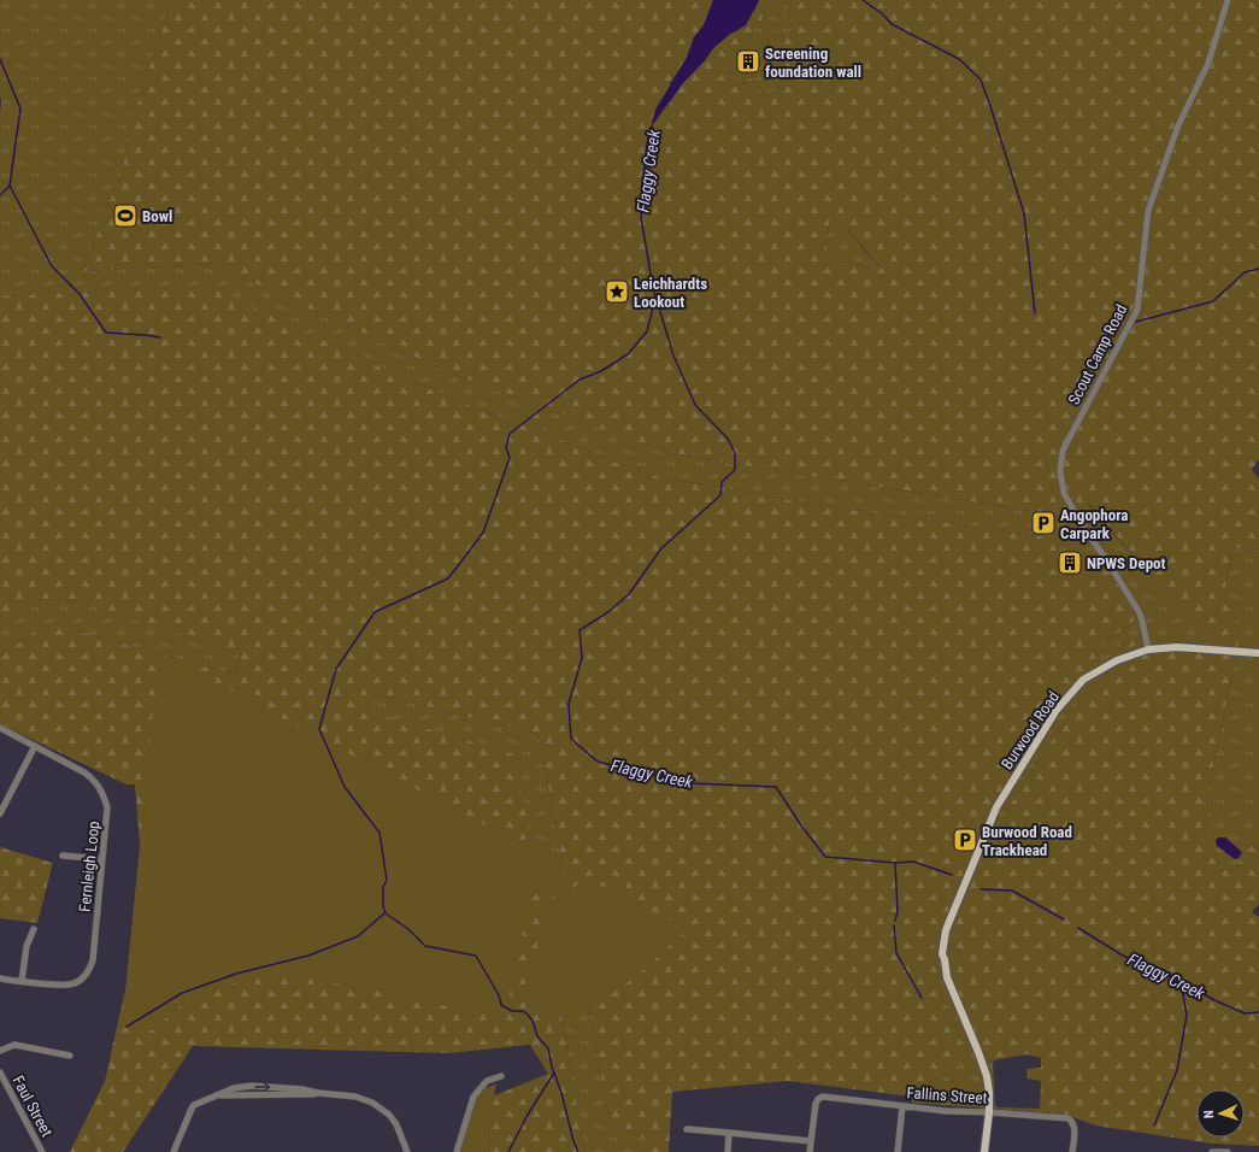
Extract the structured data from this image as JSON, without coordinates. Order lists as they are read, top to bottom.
{
  "streets": {
    "main road": ["Burwood Road"],
    "street": [
      "Scout Camp Road",
      "Fernleigh Loop",
      "Fallins Street",
      "Faul Street"
    ]
  },
  "crossings": [
    ["Scout Camp Road", "Burwood Road"],
    ["Burwood Road", "Fallins Street"]
  ],
  "water": ["Flaggy Creek"],
  "places": {
    "building": ["Screening foundation wall", "NPWS Depot"],
    "sports": ["Bowl"],
    "place": ["Leichhardts Lookout"],
    "parking": ["Angophora Carpark", "Burwood Road Trackhead"]
  },
  "north": "left"
}
